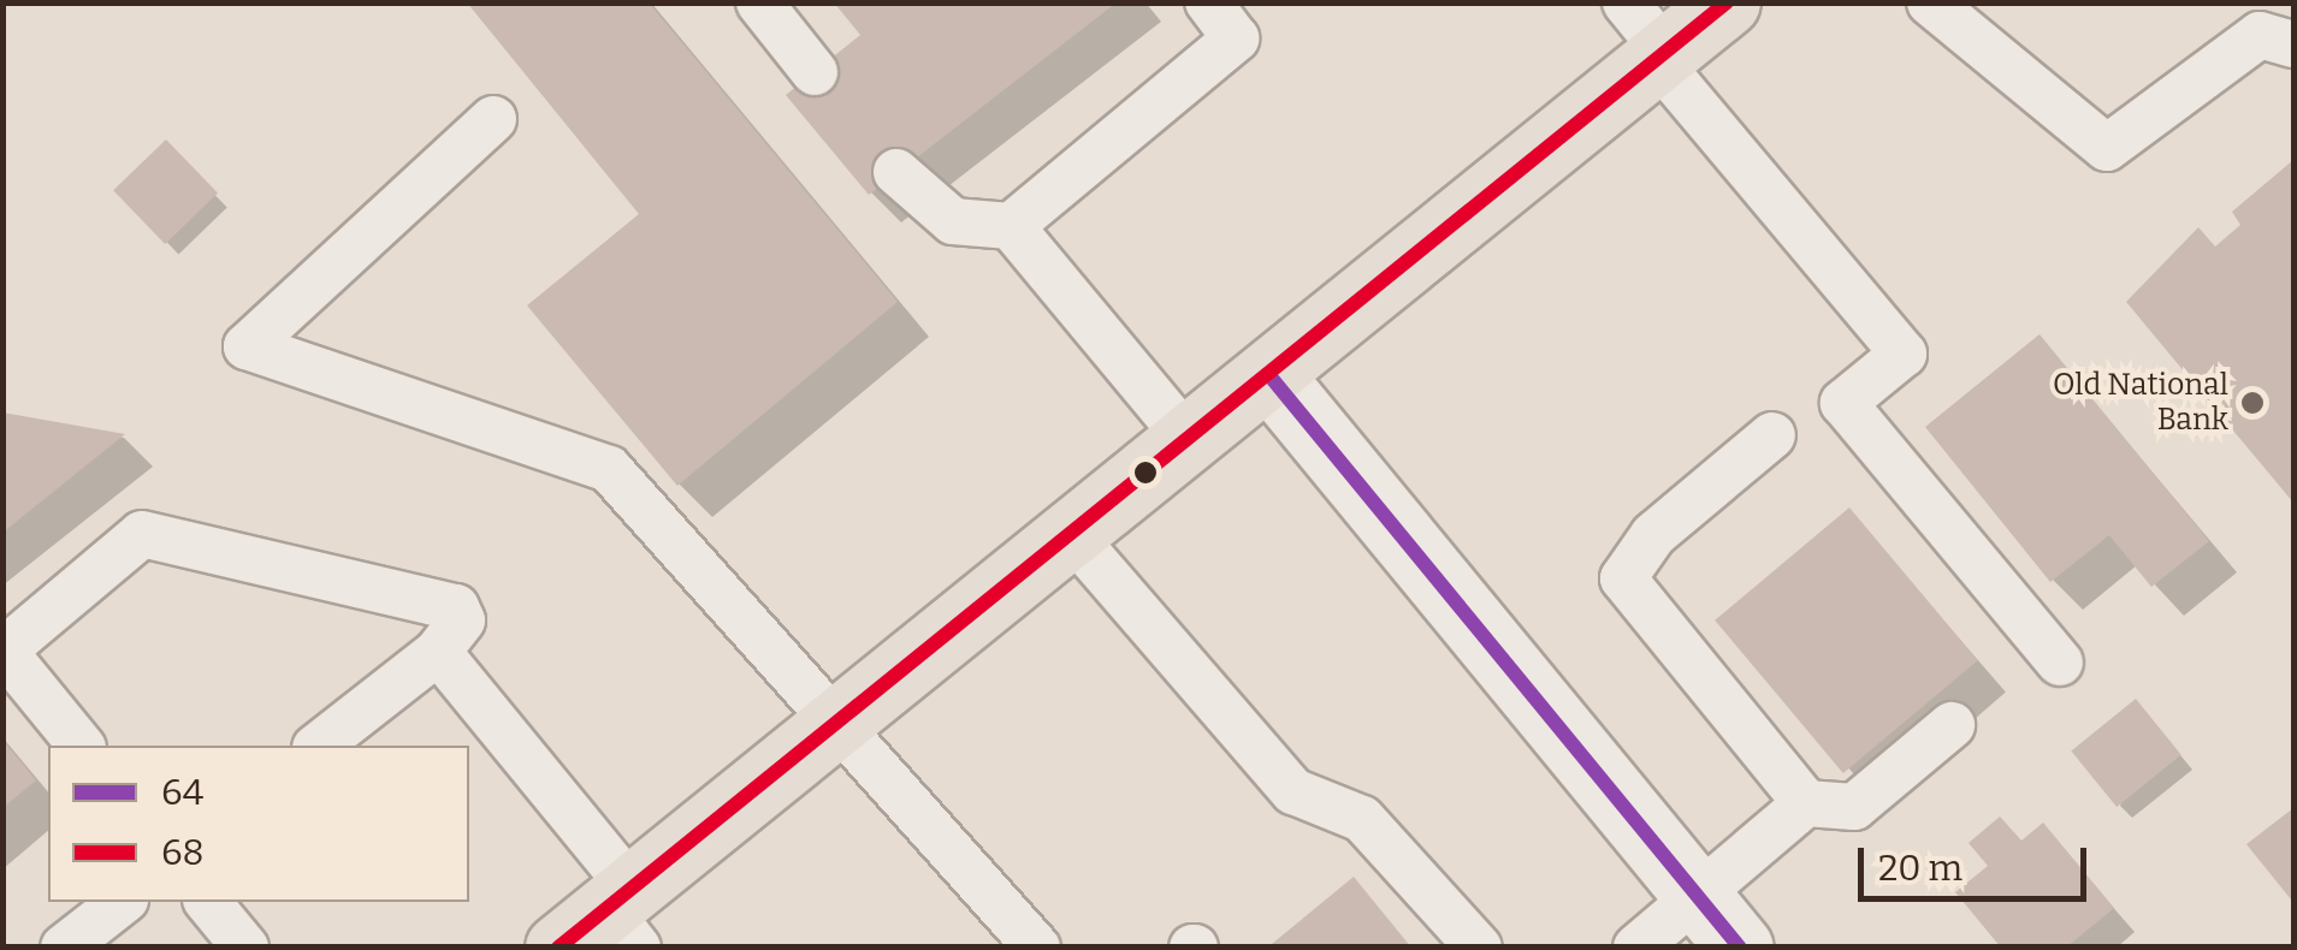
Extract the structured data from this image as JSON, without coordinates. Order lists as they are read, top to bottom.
{
  "places": ["Old National Bank"],
  "lines": ["transit line 68", "transit line 64"],
  "legend": ["64", "68"],
  "scale_bar": "20 m"
}
